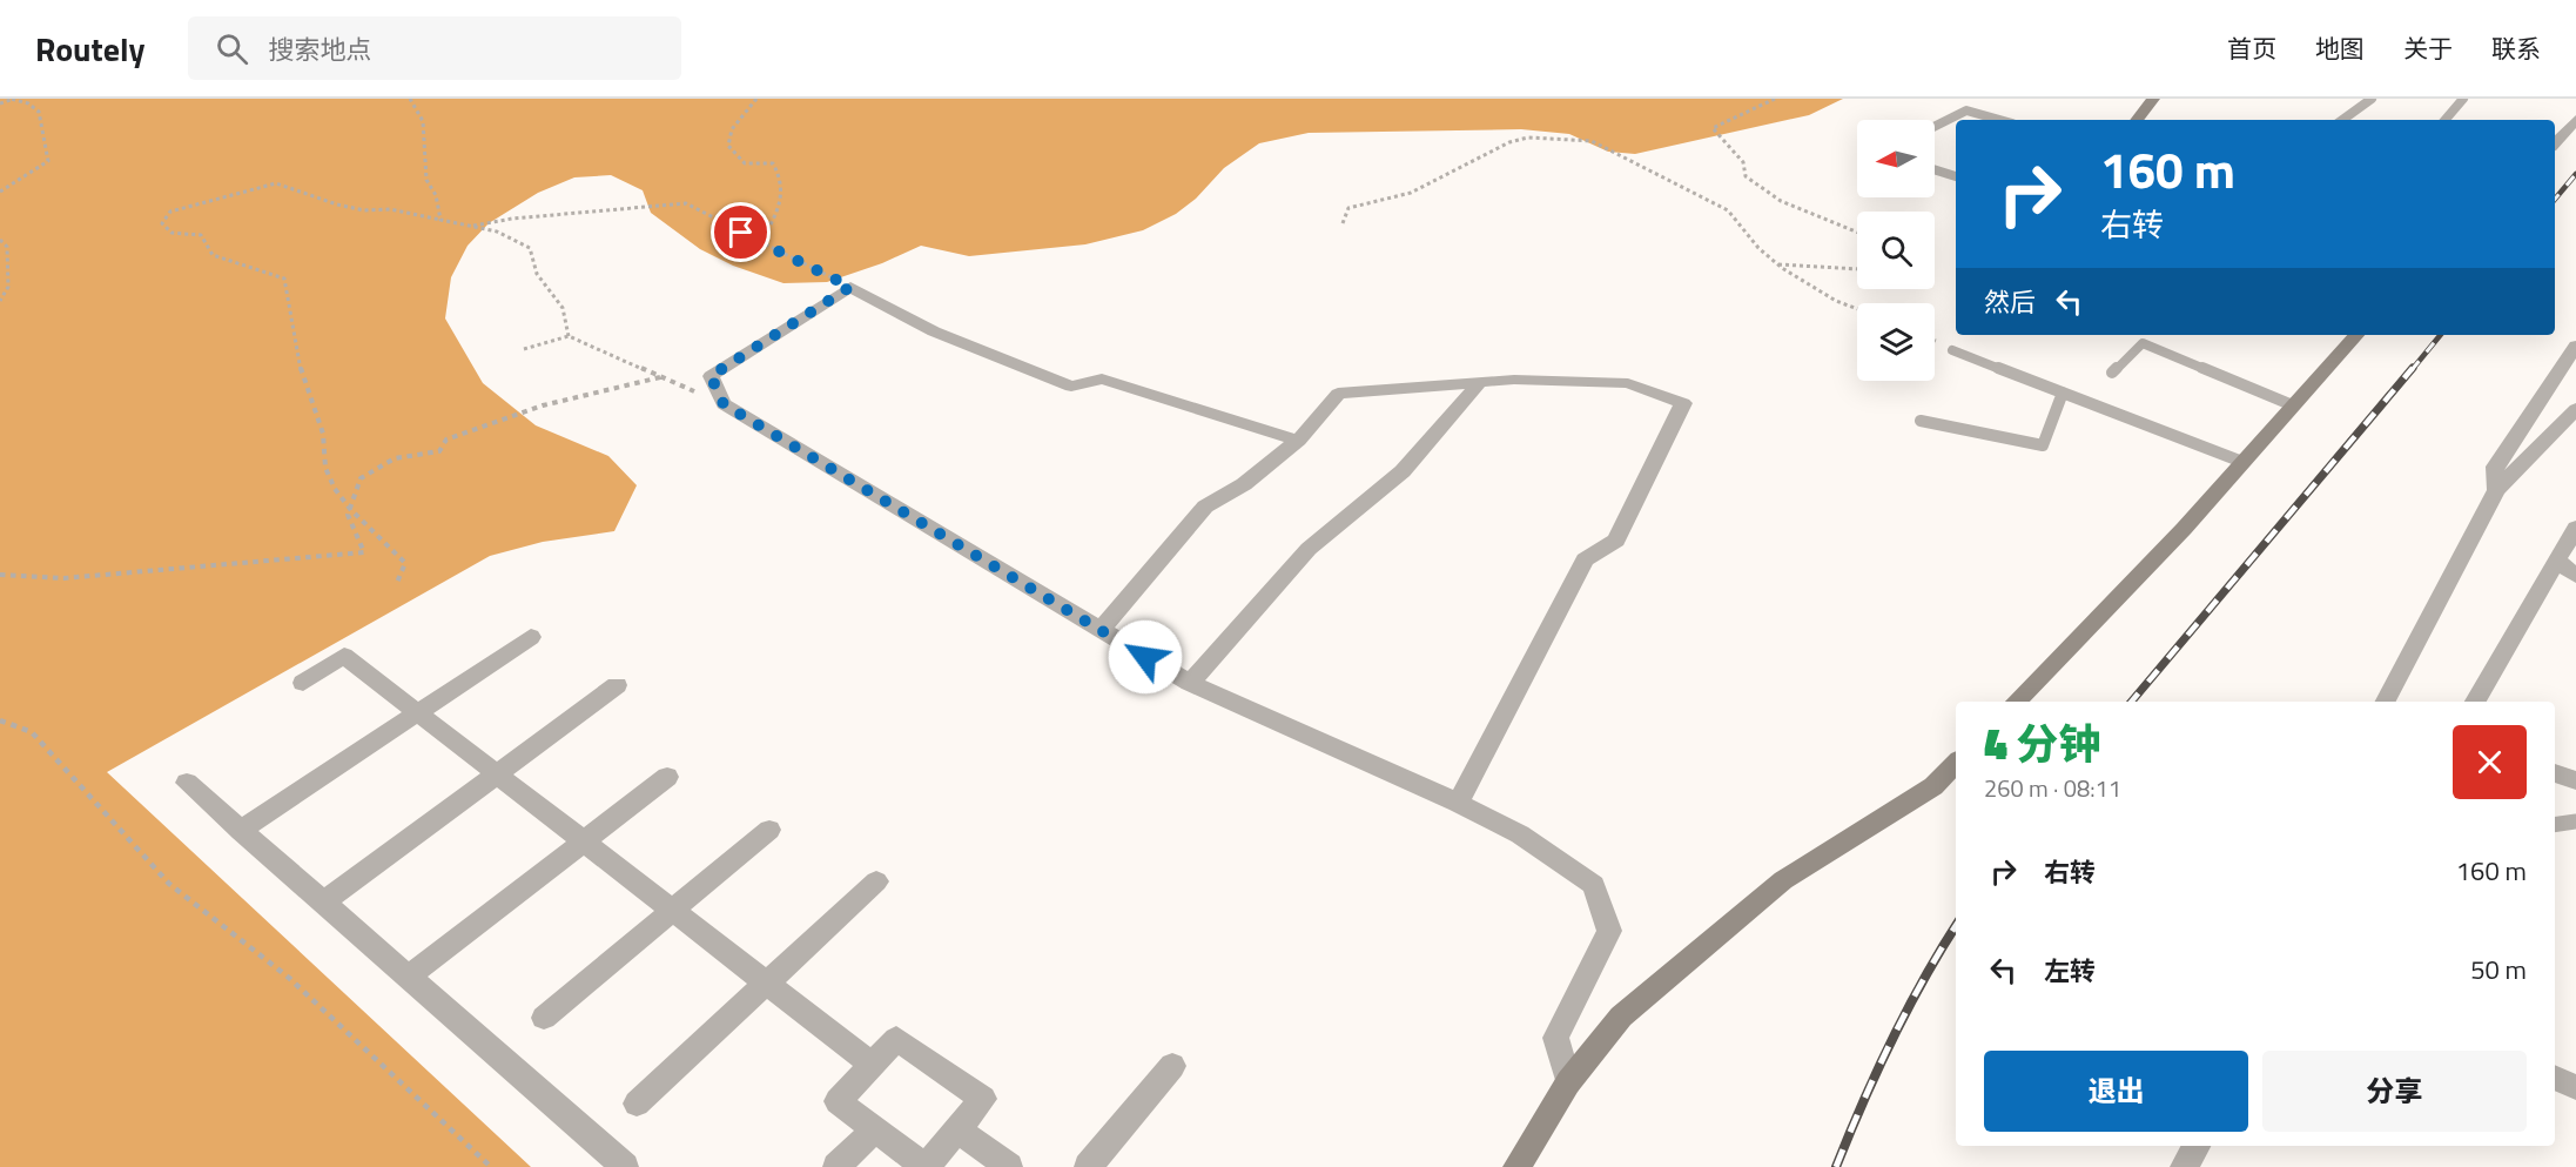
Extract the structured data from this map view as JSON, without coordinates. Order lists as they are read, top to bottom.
{
  "north": "left",
  "page": {
    "header": "Routely",
    "search": "搜索地点",
    "nav": [
      "首页",
      "地图",
      "关于",
      "联系"
    ],
    "turn": ["160 m", "右转"],
    "then": "然后",
    "heading": ["4 分钟", "260 m · 08:11"],
    "list": [
      {
        "name": "右转",
        "value": "160 m"
      },
      {
        "name": "左转",
        "value": "50 m"
      }
    ],
    "buttons": ["退出", "分享"]
  }
}
